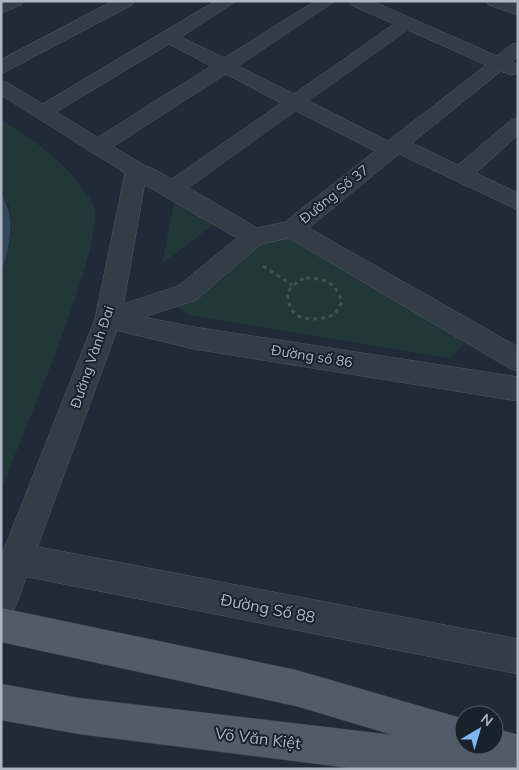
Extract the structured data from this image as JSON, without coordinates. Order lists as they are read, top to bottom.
{
  "streets": {
    "main road": ["Võ Văn Kiệt"],
    "street": [
      "Đường Số 37",
      "Đường số 86",
      "Đường Vành Đai",
      "Đường Số 88"
    ]
  },
  "crossings": [
    ["Đường Số 37", "Đường số 86"],
    ["Đường Số 37", "Đường Vành Đai"],
    ["Đường số 86", "Đường Vành Đai"],
    ["Đường Vành Đai", "Đường Số 88"]
  ],
  "north": "top right"
}
